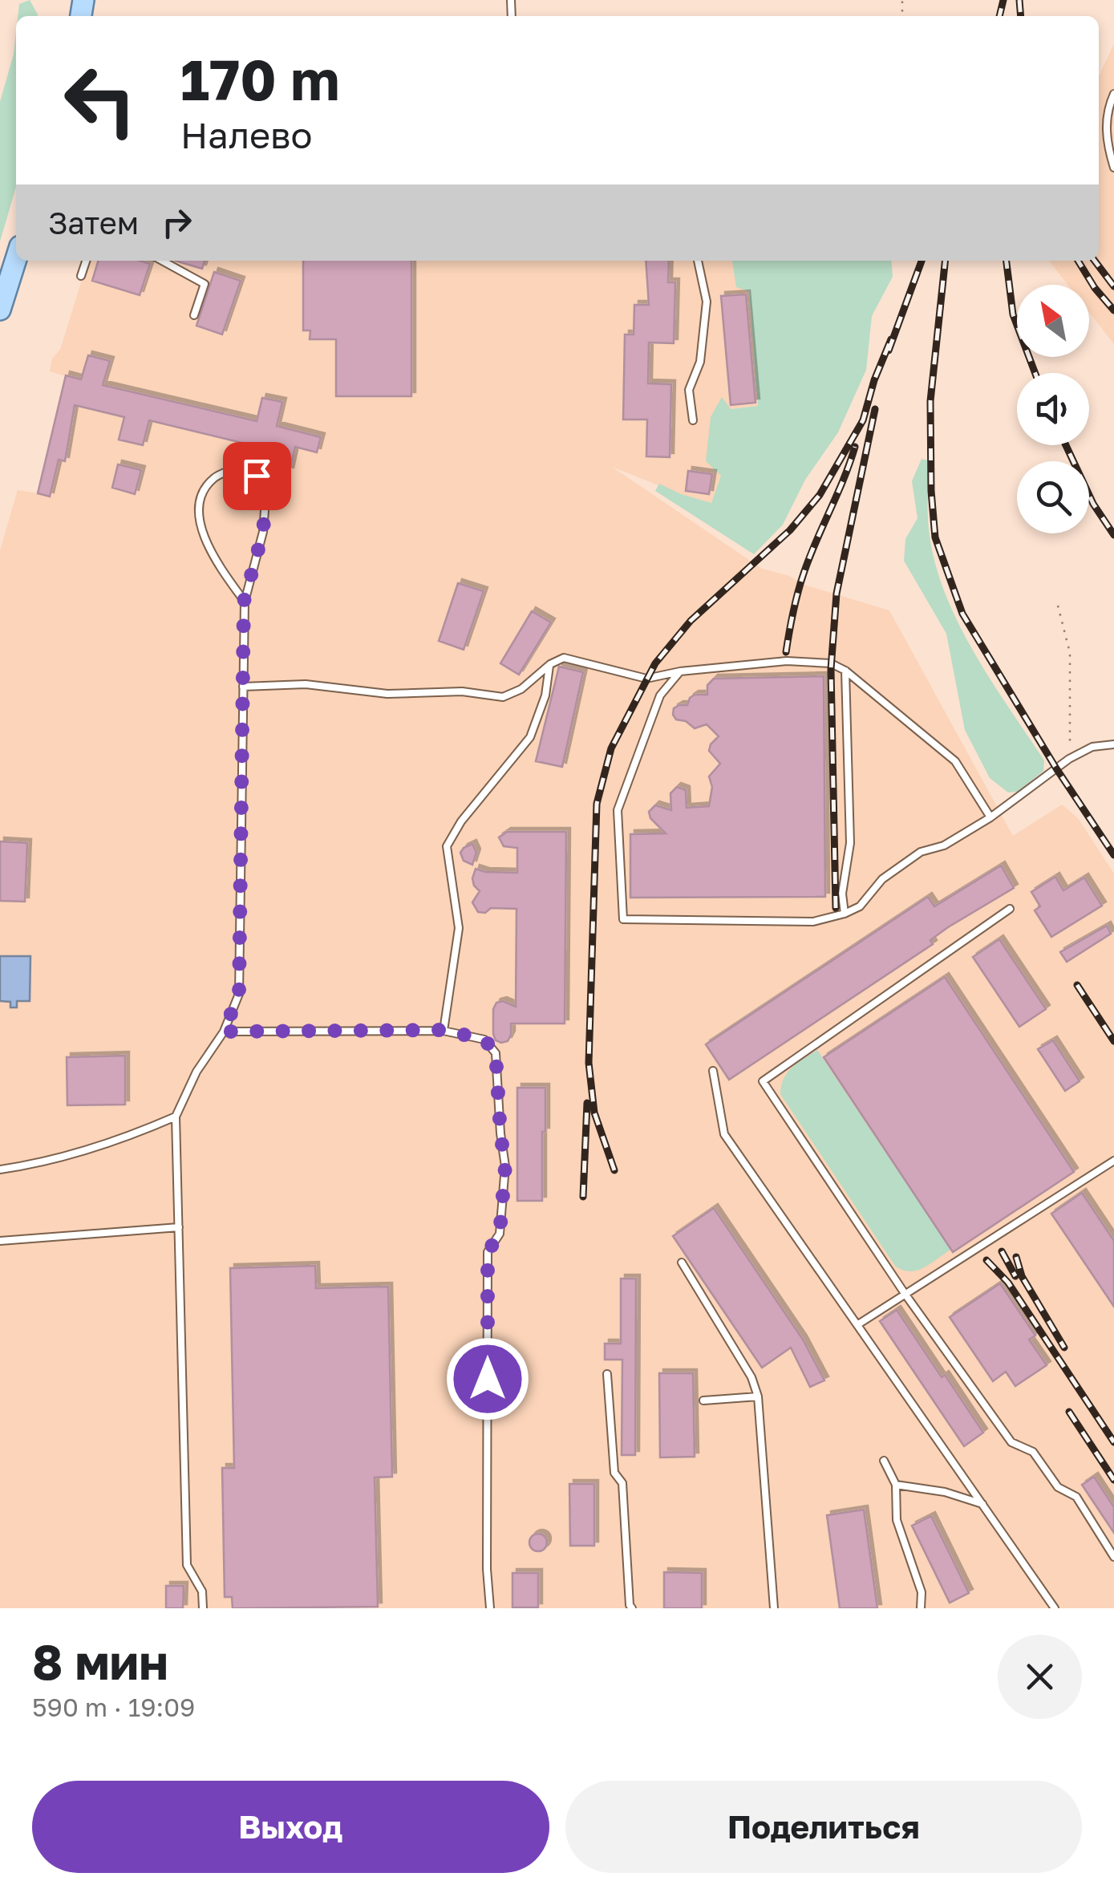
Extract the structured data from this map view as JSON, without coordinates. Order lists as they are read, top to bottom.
{
  "north": "top left",
  "page": {
    "turn": ["170 m", "Налево"],
    "then": "Затем",
    "heading": ["8 мин", "590 m · 19:09"],
    "buttons": ["Выход", "Поделиться"]
  }
}
